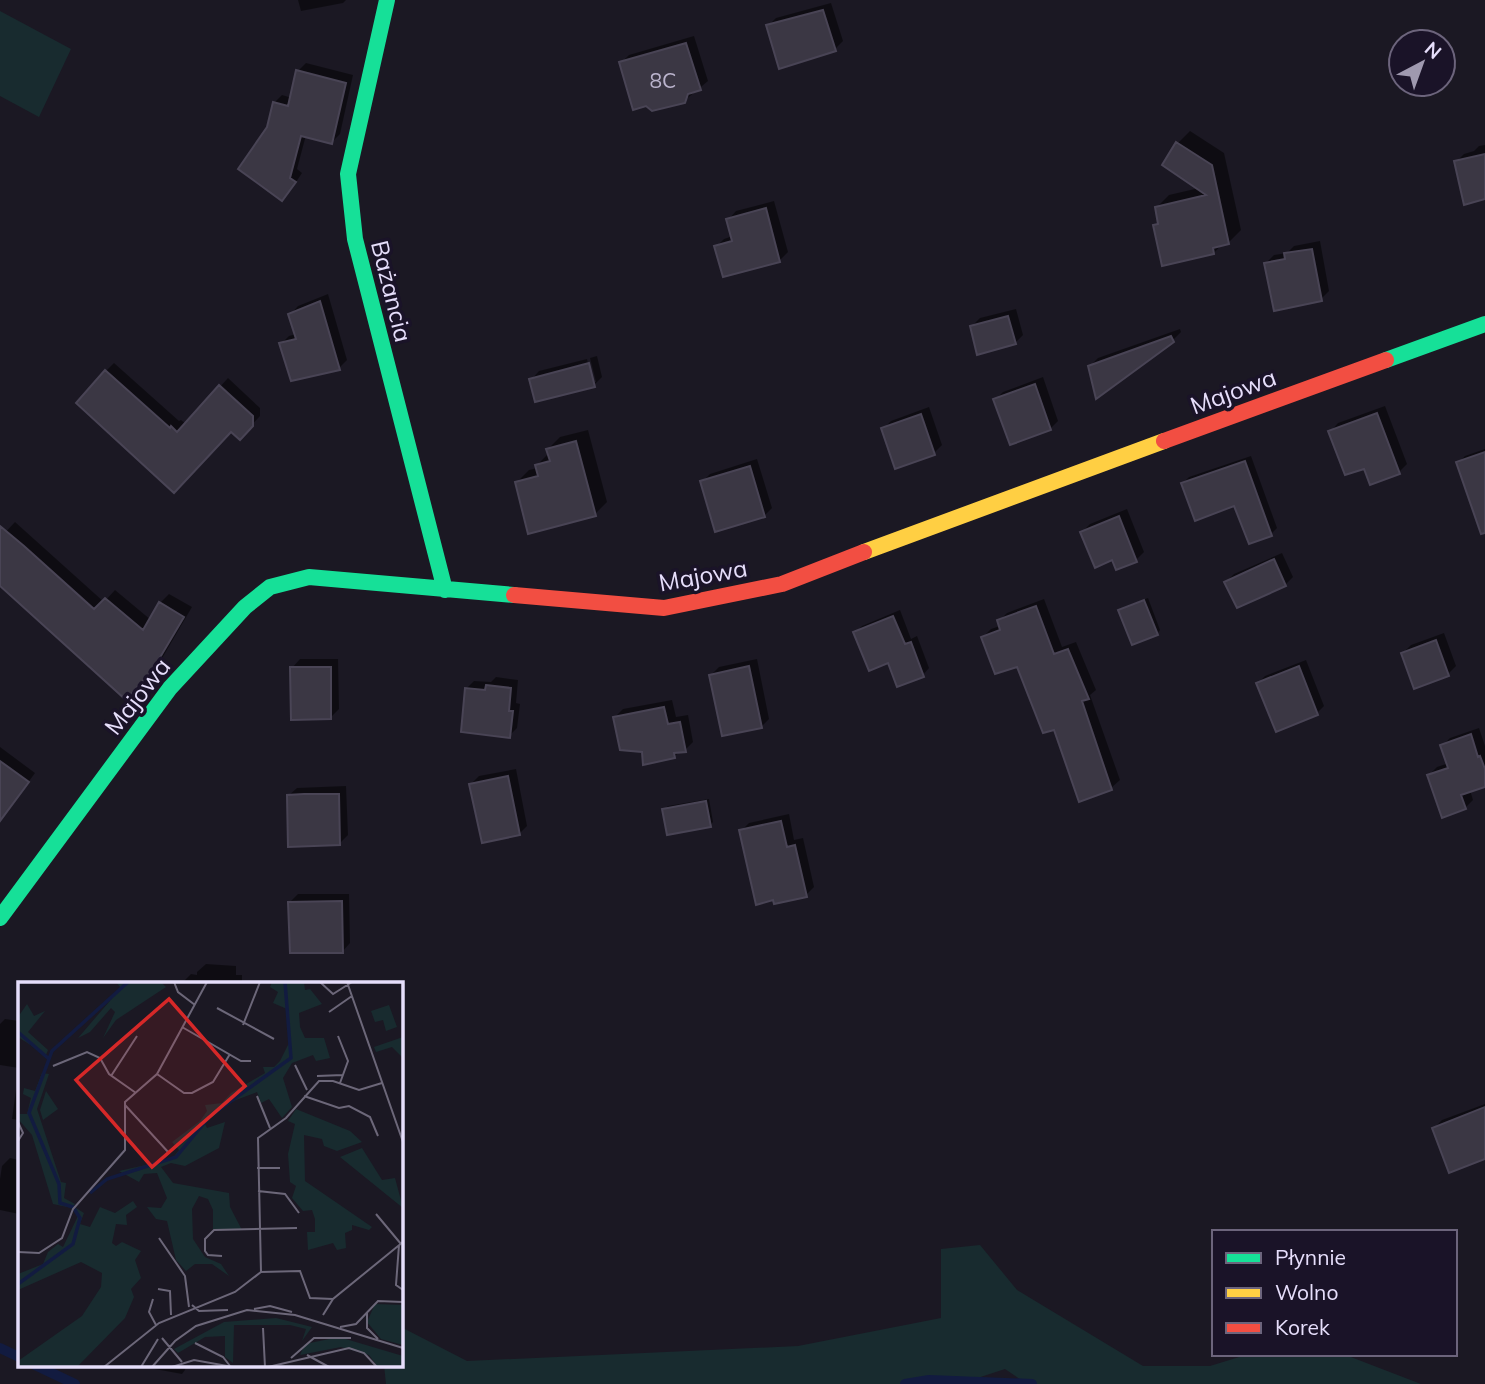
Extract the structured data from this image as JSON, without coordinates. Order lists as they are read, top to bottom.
{
  "streets": {
    "street": ["Bażancia", "Majowa"]
  },
  "crossings": [
    ["Bażancia", "Majowa"]
  ],
  "house_numbers": ["8C"],
  "legend": ["Płynnie", "Wolno", "Korek"],
  "north": "top right"
}
